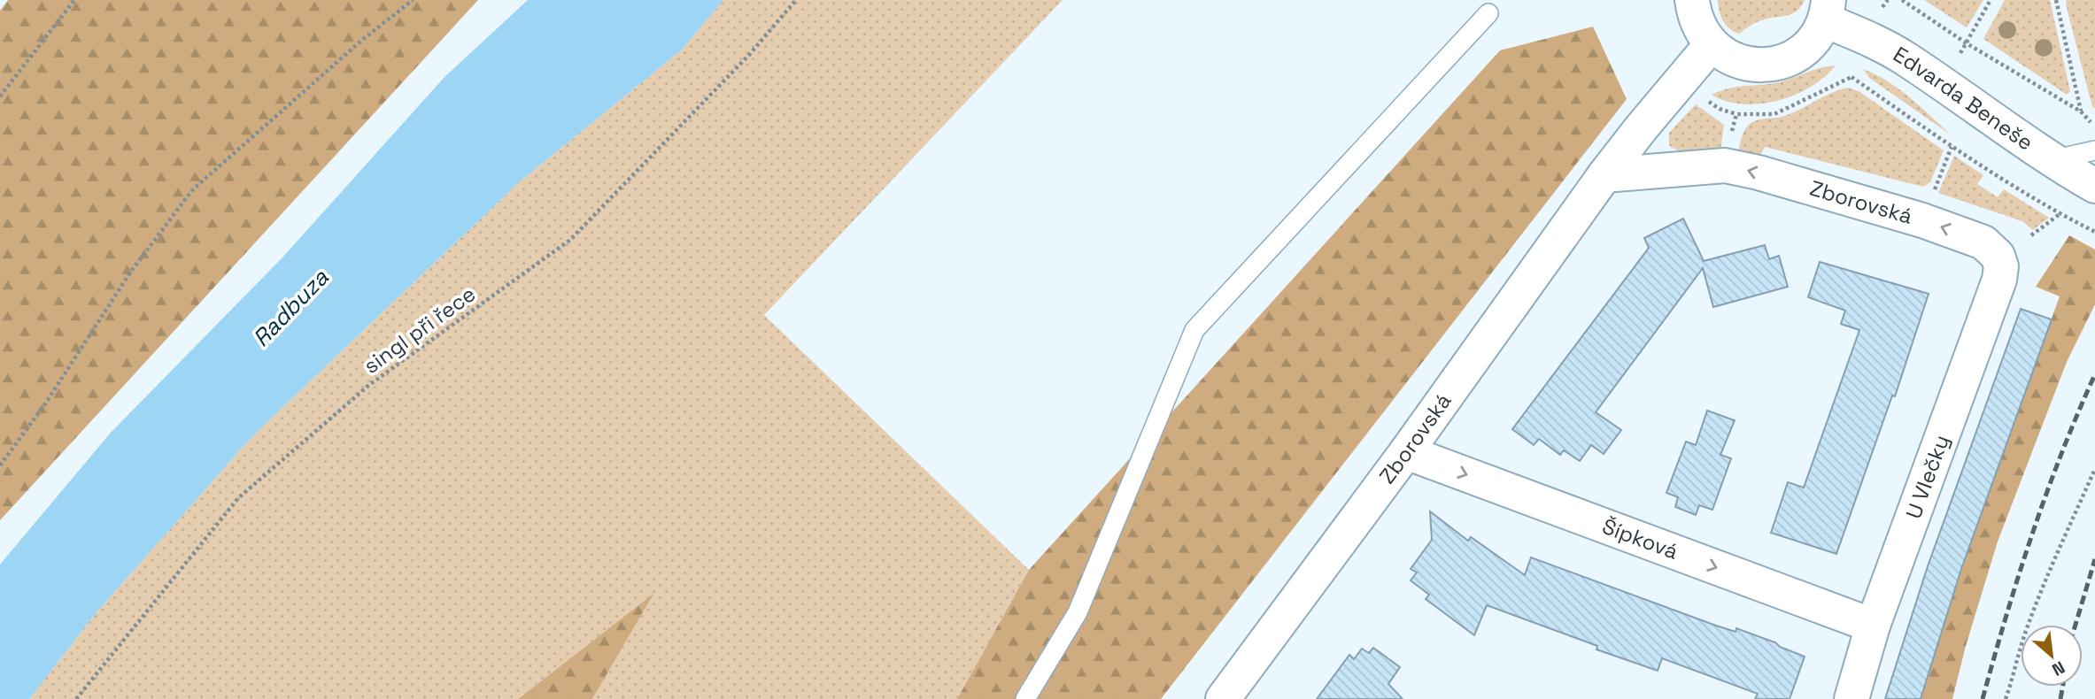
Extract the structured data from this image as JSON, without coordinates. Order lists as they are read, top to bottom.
{
  "streets": {
    "street": [
      "Edvarda Beneše",
      "Zborovská",
      "U Vlečky",
      "Šípková"
    ],
    "path": ["singl při řece"]
  },
  "crossings": [
    ["Zborovská", "U Vlečky"],
    ["Zborovská", "Šípková"],
    ["U Vlečky", "Šípková"]
  ],
  "one_way": ["Šípková"],
  "water": ["Radbuza"],
  "north": "bottom right"
}
